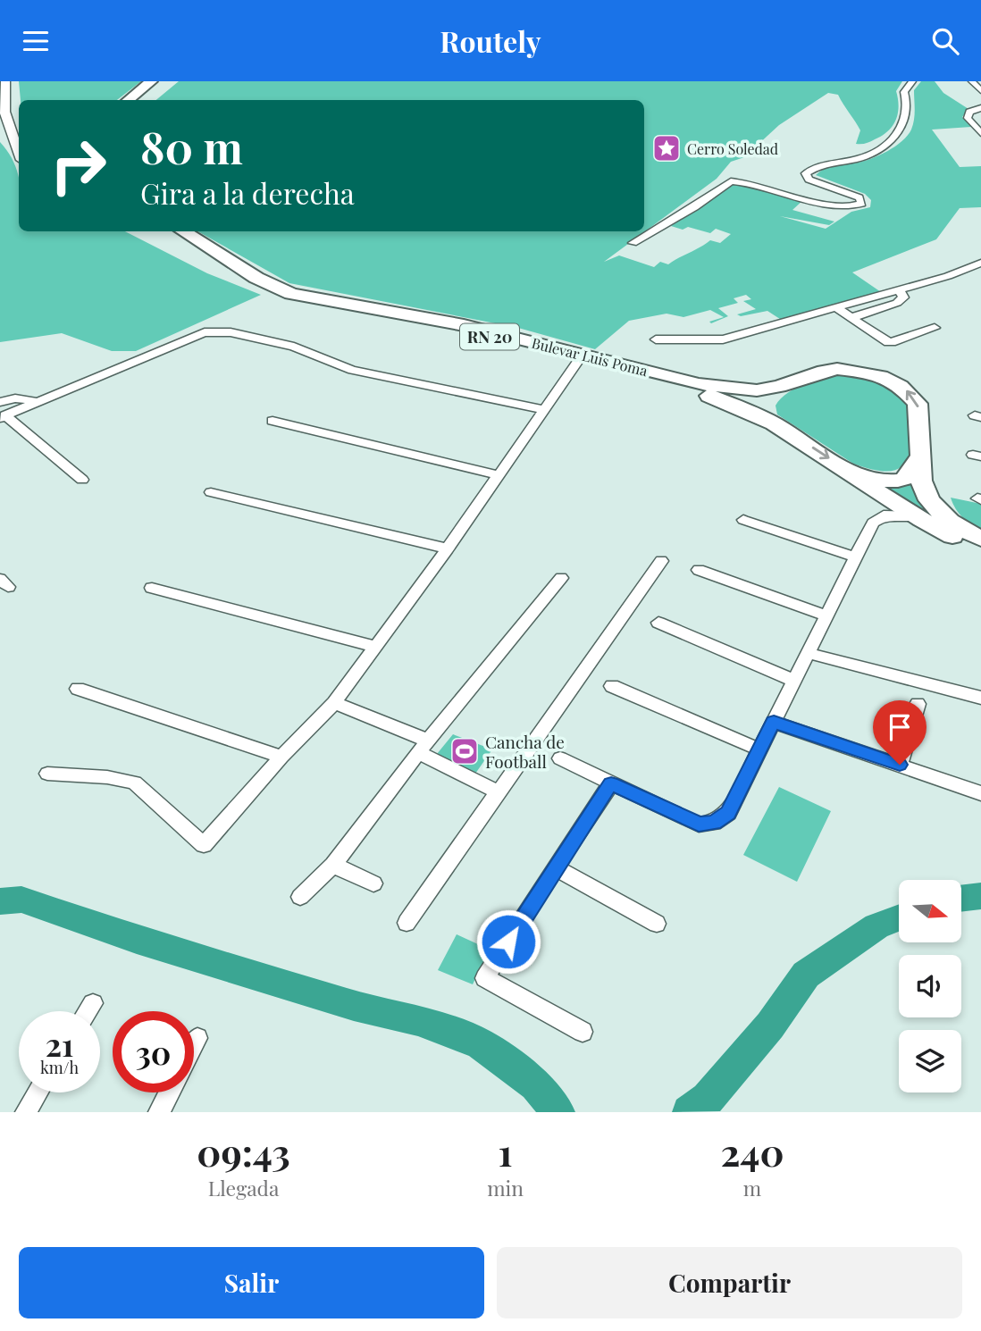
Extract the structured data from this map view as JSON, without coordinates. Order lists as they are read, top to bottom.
{
  "streets": {
    "highway": ["RN 20", "Bulevar Luis Poma"]
  },
  "crossings": [
    ["RN 20", "Bulevar Luis Poma"]
  ],
  "places": {
    "place": ["Cerro Soledad"],
    "sports": ["Cancha de Football"]
  },
  "north": "right",
  "page": {
    "header": "Routely",
    "turn": ["80 m", "Gira a la derecha"],
    "speed": "21 km/h",
    "limit": "30",
    "eta": [
      "09:43",
      "Llegada",
      "1",
      "min",
      "240",
      "m"
    ],
    "buttons": ["Salir", "Compartir"]
  }
}
